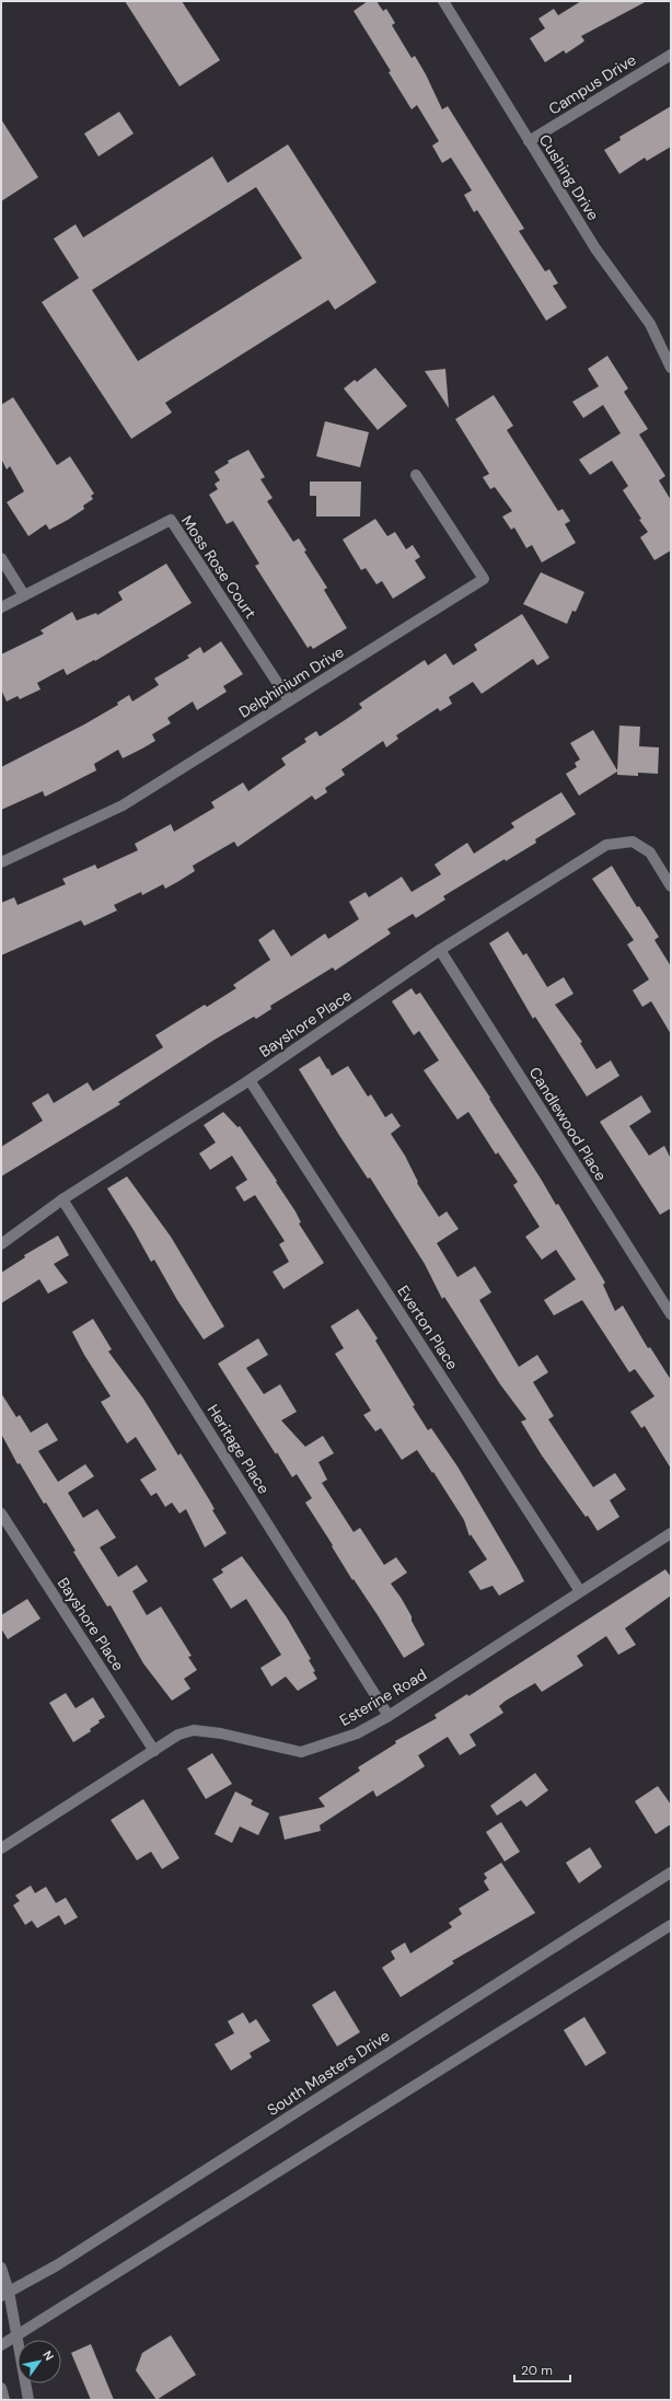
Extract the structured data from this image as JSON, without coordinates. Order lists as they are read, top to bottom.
{
  "streets": {
    "street": [
      "Campus Drive",
      "Cushing Drive",
      "Moss Rose Court",
      "Delphinium Drive",
      "Bayshore Place",
      "Candlewood Place",
      "Everton Place",
      "Heritage Place",
      "Esterine Road",
      "South Masters Drive"
    ]
  },
  "crossings": [
    ["Campus Drive", "Cushing Drive"],
    ["Moss Rose Court", "Delphinium Drive"],
    ["Bayshore Place", "Candlewood Place"],
    ["Bayshore Place", "Everton Place"],
    ["Bayshore Place", "Heritage Place"],
    ["Bayshore Place", "Esterine Road"],
    ["Everton Place", "Esterine Road"],
    ["Heritage Place", "Esterine Road"]
  ],
  "scale_bar": "20 m",
  "north": "top right"
}
